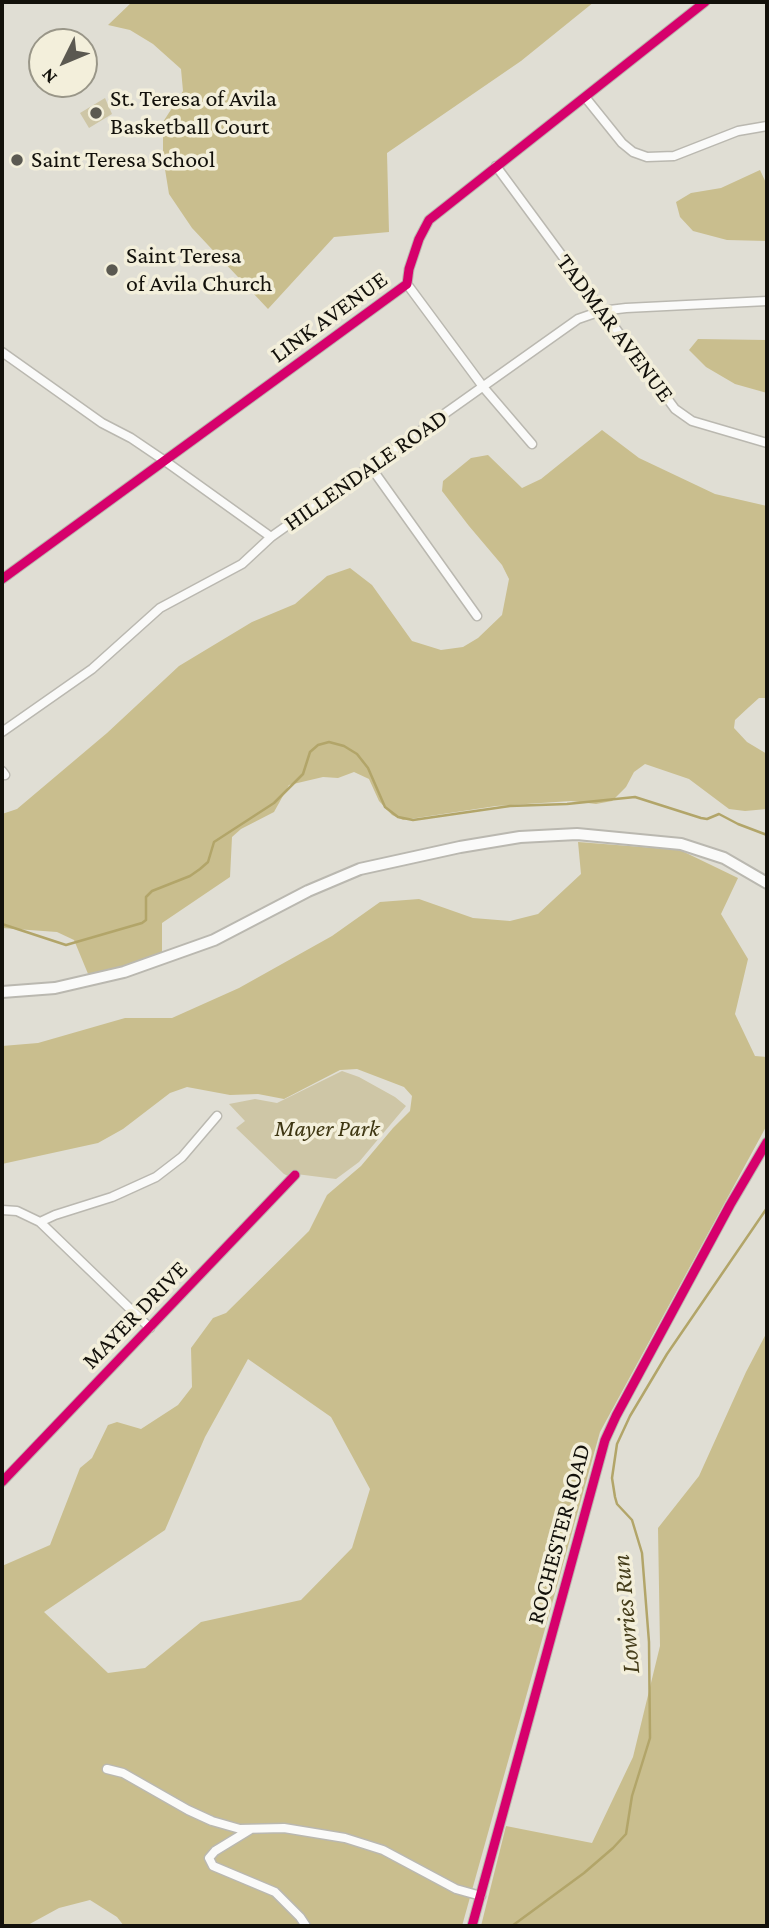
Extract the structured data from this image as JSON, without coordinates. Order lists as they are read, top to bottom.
{
  "streets": {
    "street": [
      "LINK AVENUE",
      "TADMAR AVENUE",
      "HILLENDALE ROAD",
      "MAYER DRIVE",
      "ROCHESTER ROAD"
    ]
  },
  "crossings": [
    ["LINK AVENUE", "TADMAR AVENUE"],
    ["TADMAR AVENUE", "HILLENDALE ROAD"]
  ],
  "water": ["Lowries Run"],
  "parks": ["Mayer Park"],
  "places": ["St. Teresa of Avila Basketball Court", "Saint Teresa School", "Saint Teresa of Avila Church"],
  "north": "bottom left"
}
